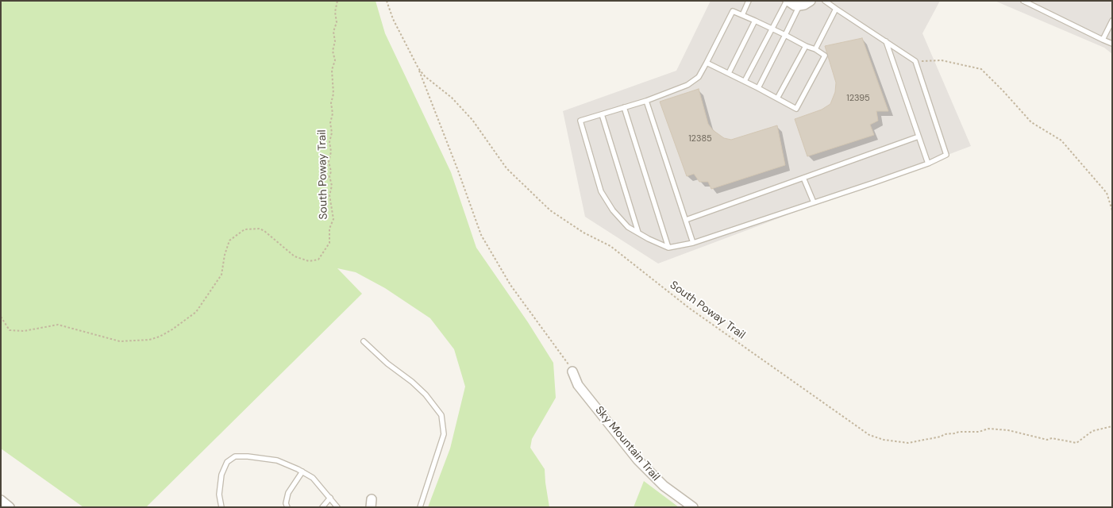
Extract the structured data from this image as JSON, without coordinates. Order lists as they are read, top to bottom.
{
  "streets": {
    "street": ["Sky Mountain Trail"],
    "path": ["South Poway Trail"]
  },
  "house_numbers": ["12395", "12385"]
}
